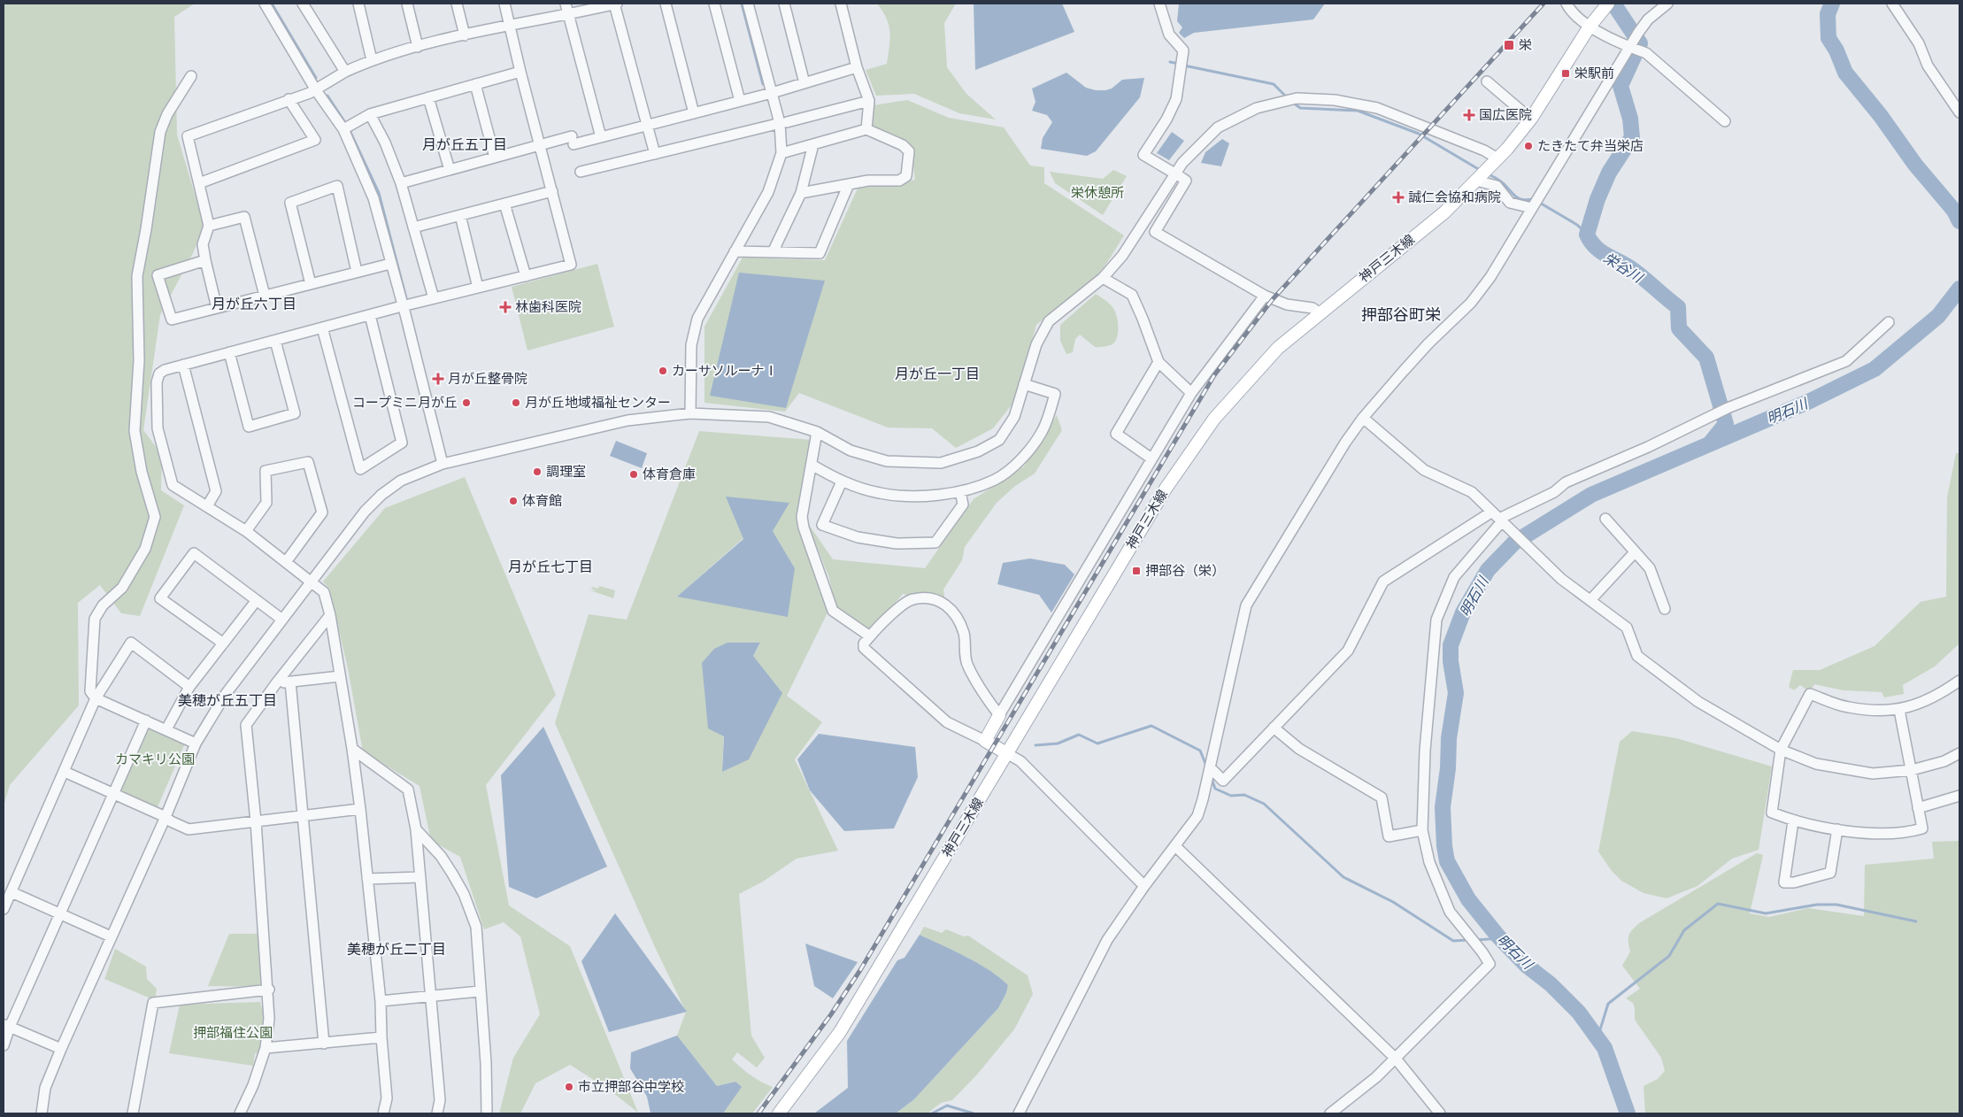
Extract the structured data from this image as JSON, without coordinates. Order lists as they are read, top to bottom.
{
  "streets": {
    "main road": ["神戸三木線"]
  },
  "districts": [
    "月が丘五丁目",
    "月が丘六丁目",
    "押部谷町栄",
    "月が丘一丁目",
    "月が丘七丁目",
    "美穂が丘五丁目",
    "美穂が丘二丁目"
  ],
  "water": ["栄谷川", "明石川"],
  "parks": ["栄休憩所", "カマキリ公園", "押部福住公園"],
  "places": {
    "transit": ["栄", "栄駅前", "押部谷（栄）"],
    "health": [
      "国広医院",
      "誠仁会協和病院",
      "林歯科医院",
      "月が丘整骨院"
    ],
    "other": [
      "たきたて弁当栄店",
      "カーサソルーナⅠ",
      "コープミニ月が丘",
      "月が丘地域福祉センター",
      "調理室",
      "体育倉庫",
      "体育館",
      "市立押部谷中学校"
    ]
  }
}
